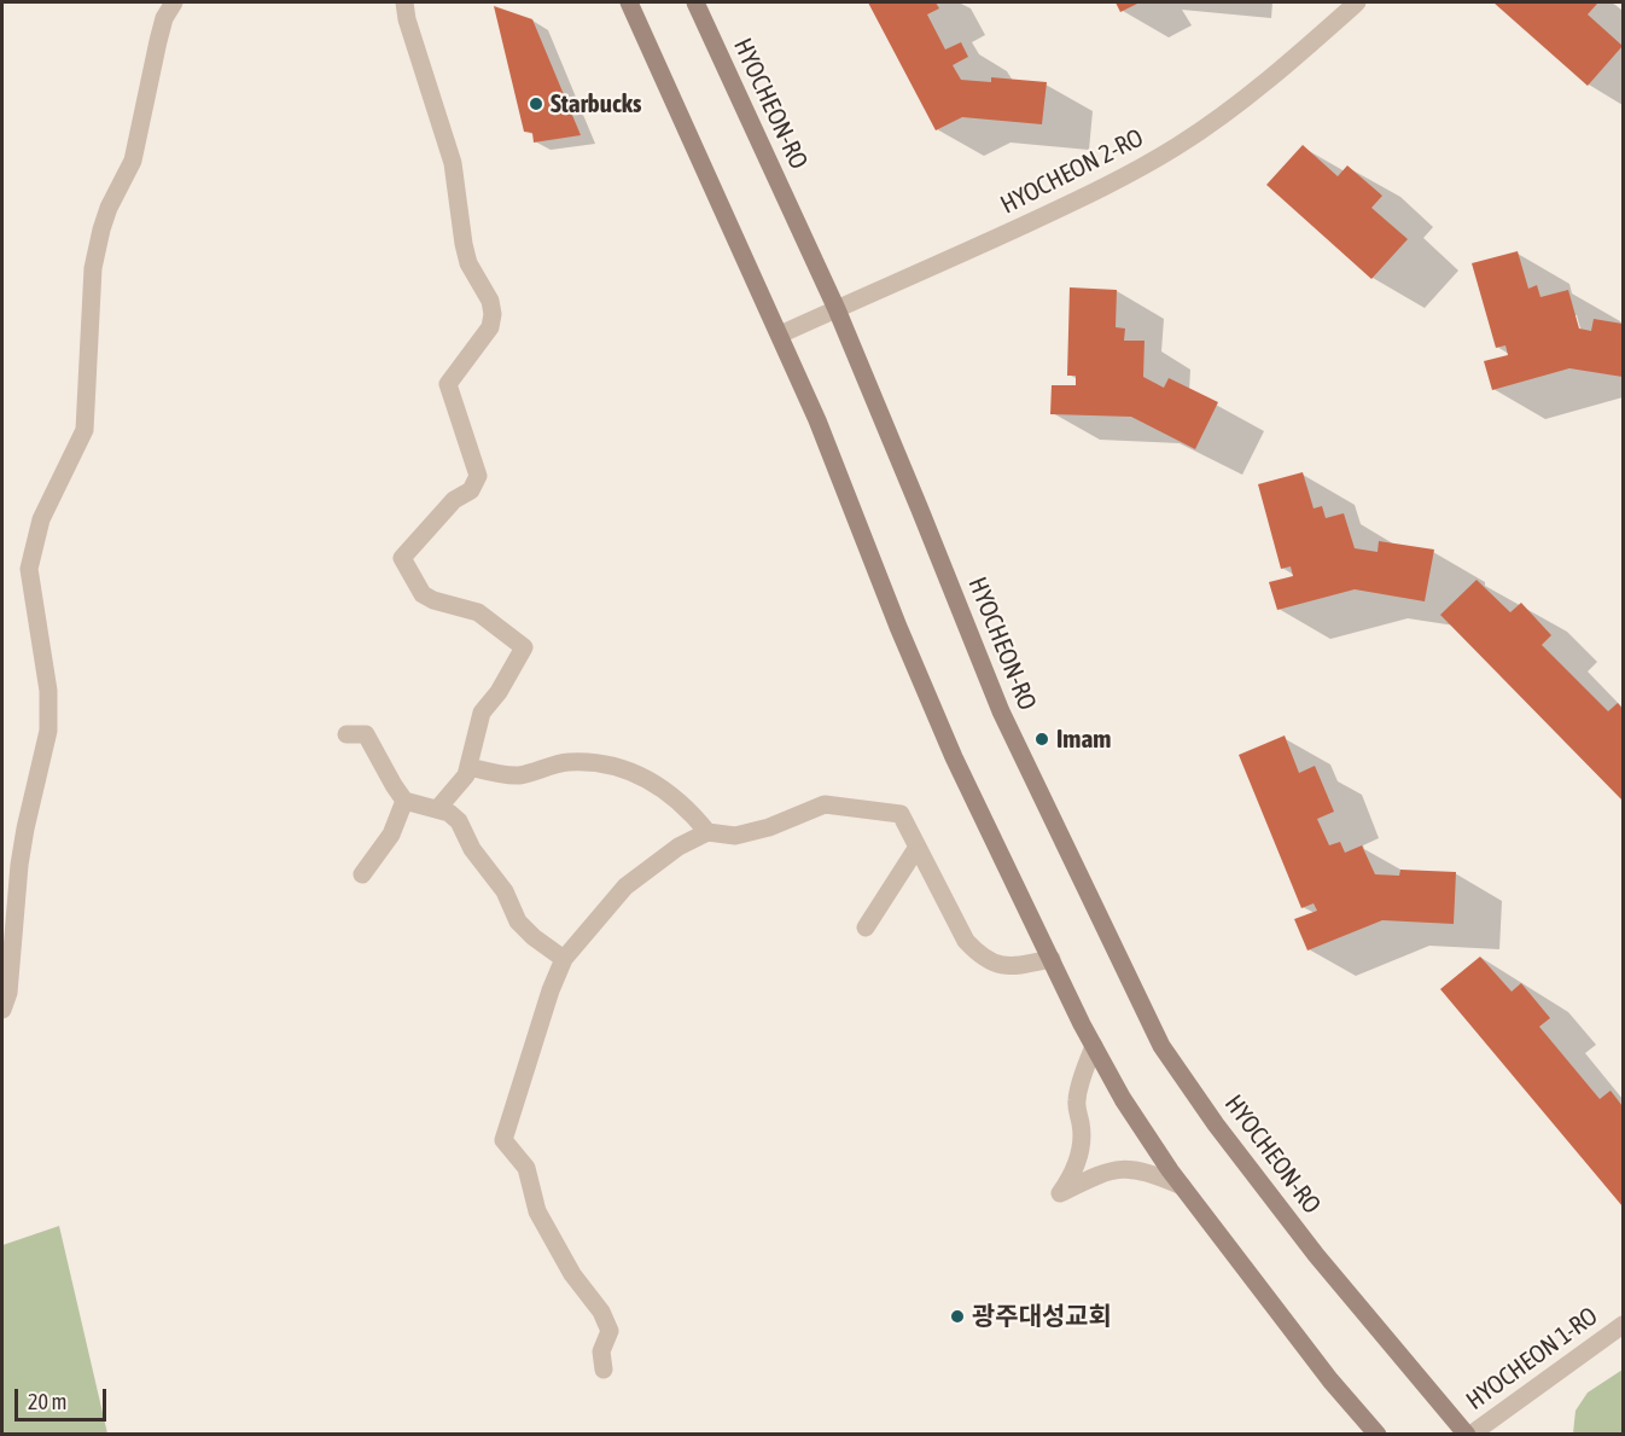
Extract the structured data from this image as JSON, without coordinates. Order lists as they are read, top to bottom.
{
  "streets": {
    "main road": ["HYOCHEON-RO"],
    "street": ["HYOCHEON 2-RO", "HYOCHEON 1-RO"]
  },
  "crossings": [
    ["HYOCHEON-RO", "HYOCHEON 2-RO"],
    ["HYOCHEON-RO", "HYOCHEON 1-RO"]
  ],
  "places": ["Starbucks", "Imam", "광주대성교회"],
  "scale_bar": "20 m"
}
